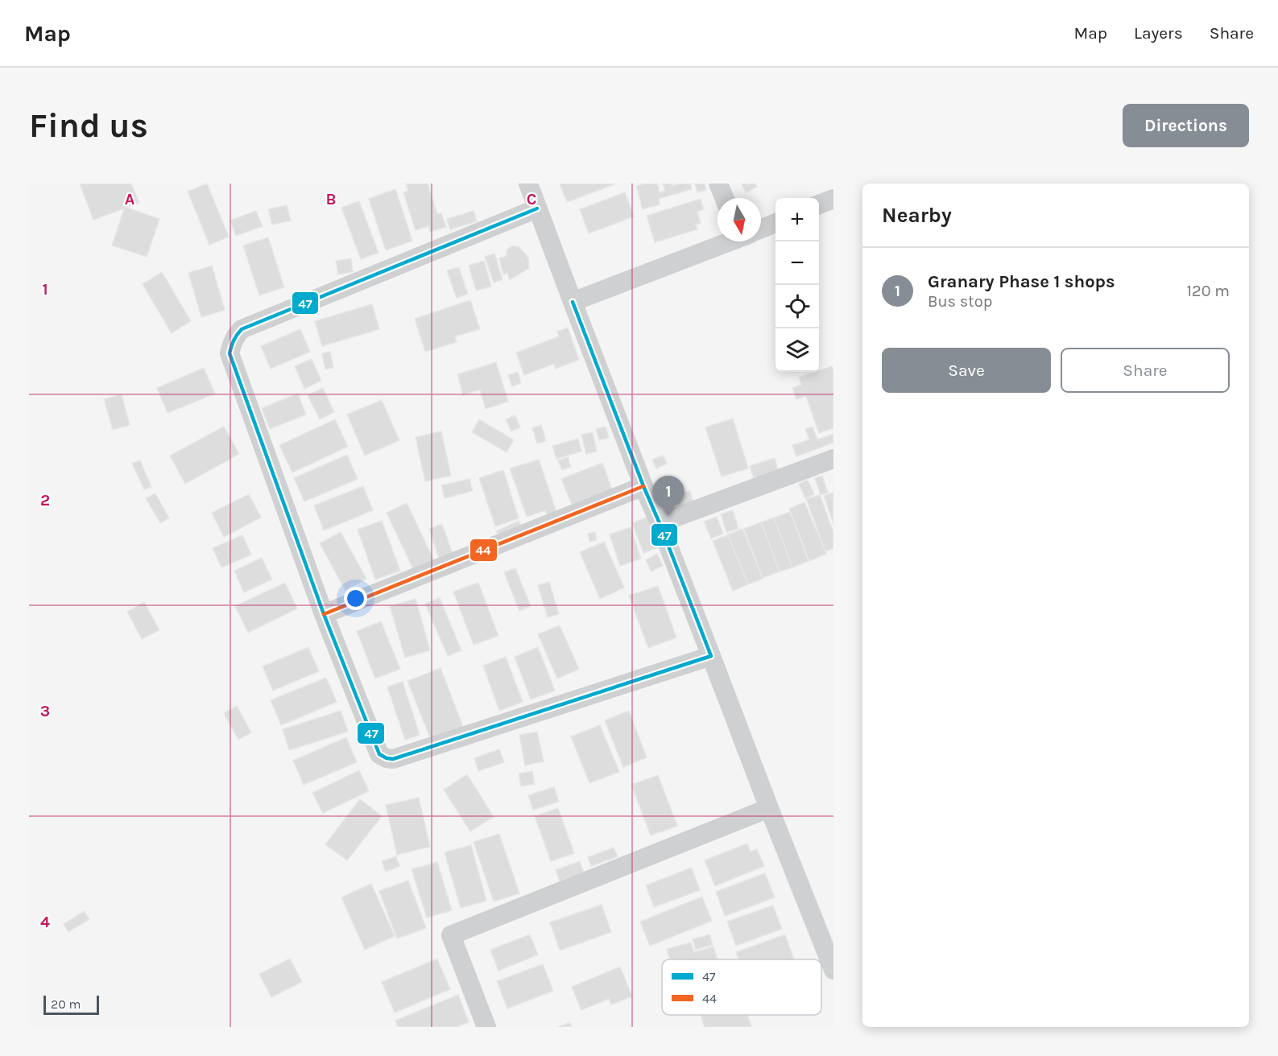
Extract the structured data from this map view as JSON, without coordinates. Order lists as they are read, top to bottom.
{
  "lines": ["transit line 47", "transit line 44"],
  "legend": ["47", "44"],
  "scale_bar": "20 m",
  "north": "bottom",
  "page": {
    "header": "Map",
    "nav": ["Map", "Layers", "Share"],
    "buttons": [
      "Directions",
      ["Save", "Share"]
    ],
    "title": "Find us",
    "heading": "Nearby",
    "map_buttons": ["+", "−"],
    "list": [
      {
        "mark": "1",
        "name": "Granary Phase 1 shops",
        "note": "Bus stop",
        "value": "120 m"
      }
    ],
    "pins": "1",
    "scale": "20 m"
  },
  "grid": {
    "columns": ["A", "B", "C"],
    "rows": [
      "1",
      "2",
      "3",
      "4"
    ]
  }
}
